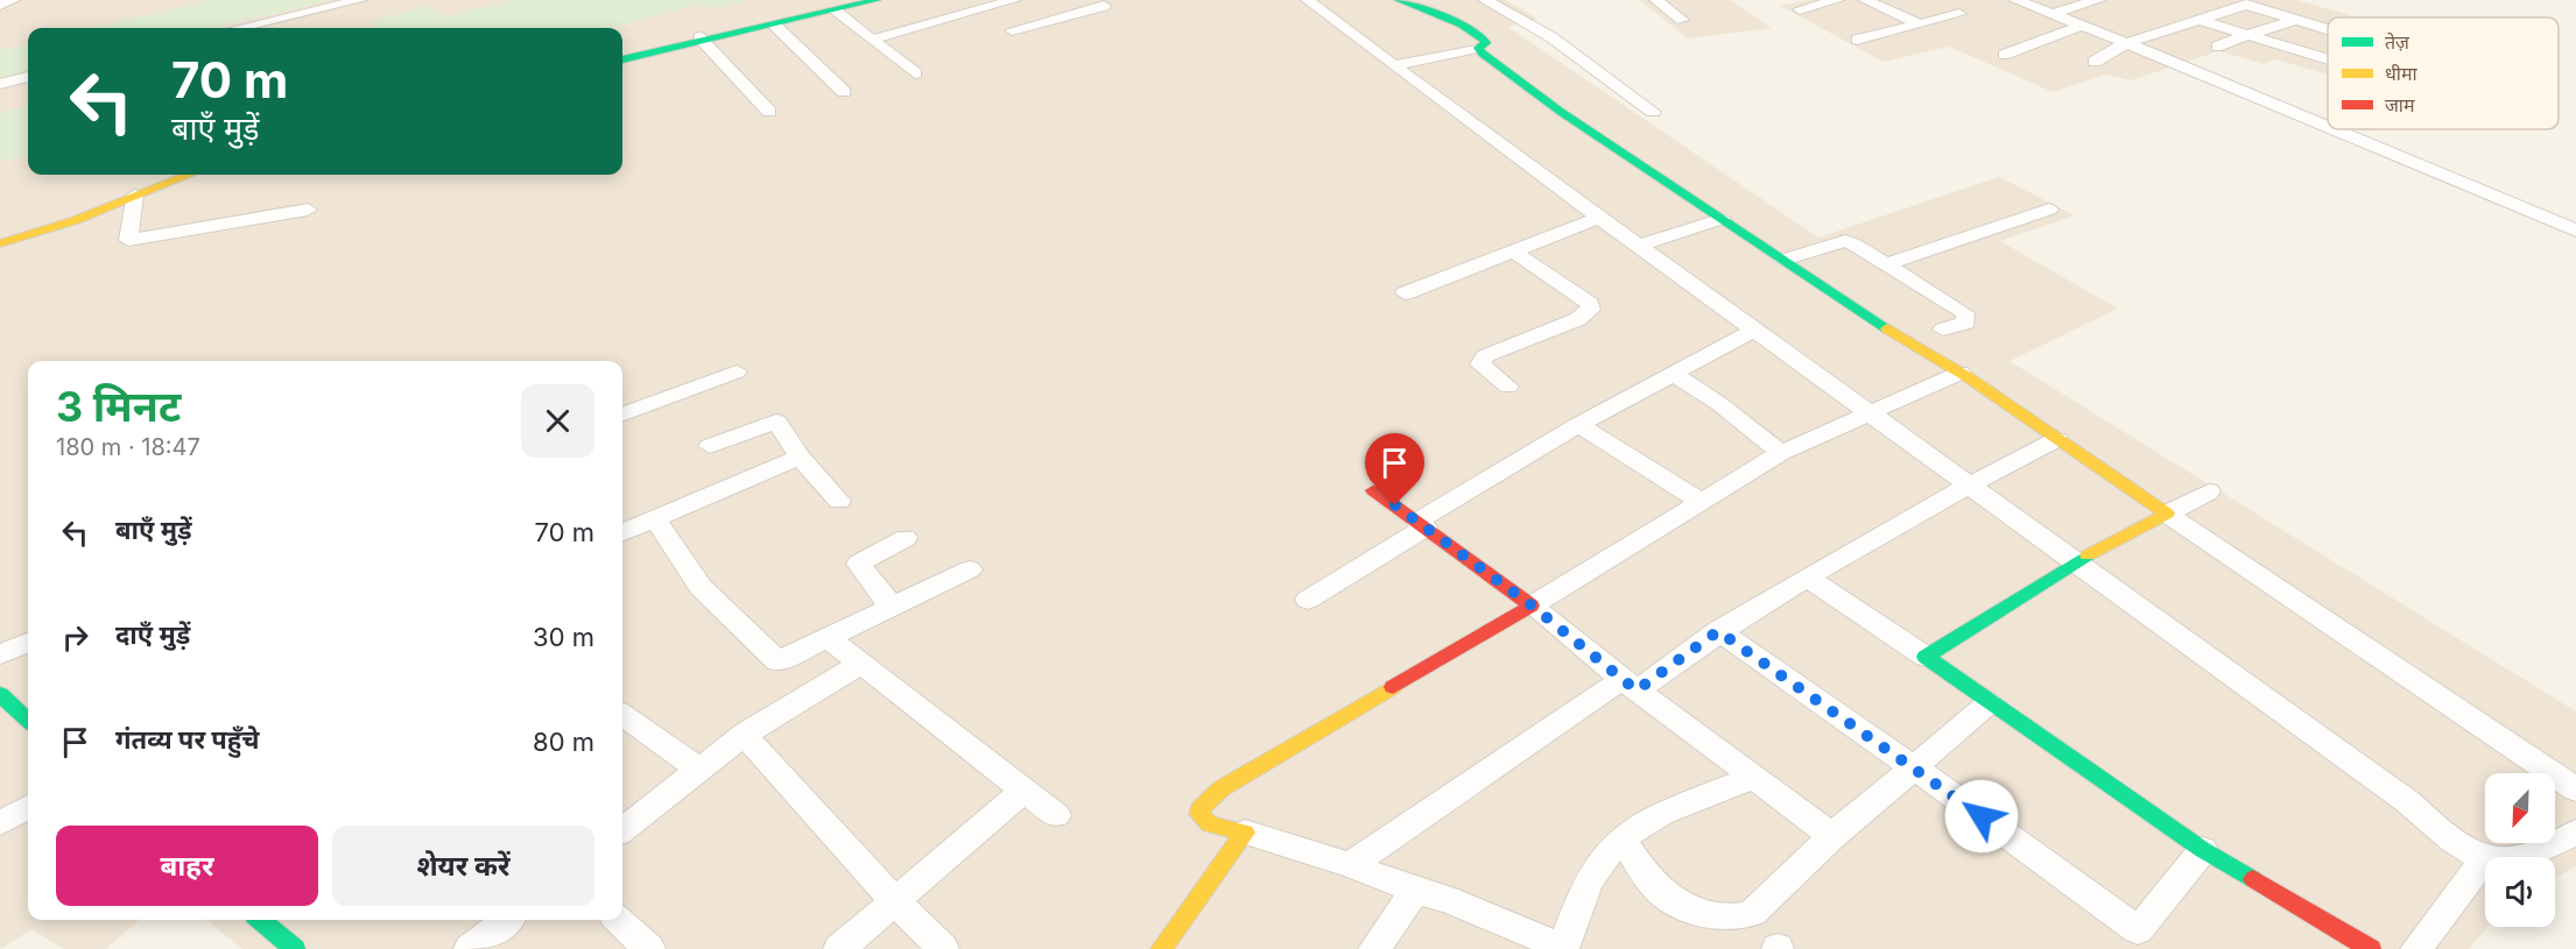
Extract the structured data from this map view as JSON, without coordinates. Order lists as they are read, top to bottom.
{
  "legend": ["तेज़", "धीमा", "जाम"],
  "north": "bottom left",
  "page": {
    "turn": ["70 m", "बाएँ मुड़ें"],
    "heading": ["3 मिनट", "180 m · 18:47"],
    "list": [
      {
        "name": "बाएँ मुड़ें",
        "value": "70 m"
      },
      {
        "name": "दाएँ मुड़ें",
        "value": "30 m"
      },
      {
        "name": "गंतव्य पर पहुँचे",
        "value": "80 m"
      }
    ],
    "buttons": ["बाहर", "शेयर करें"]
  }
}
